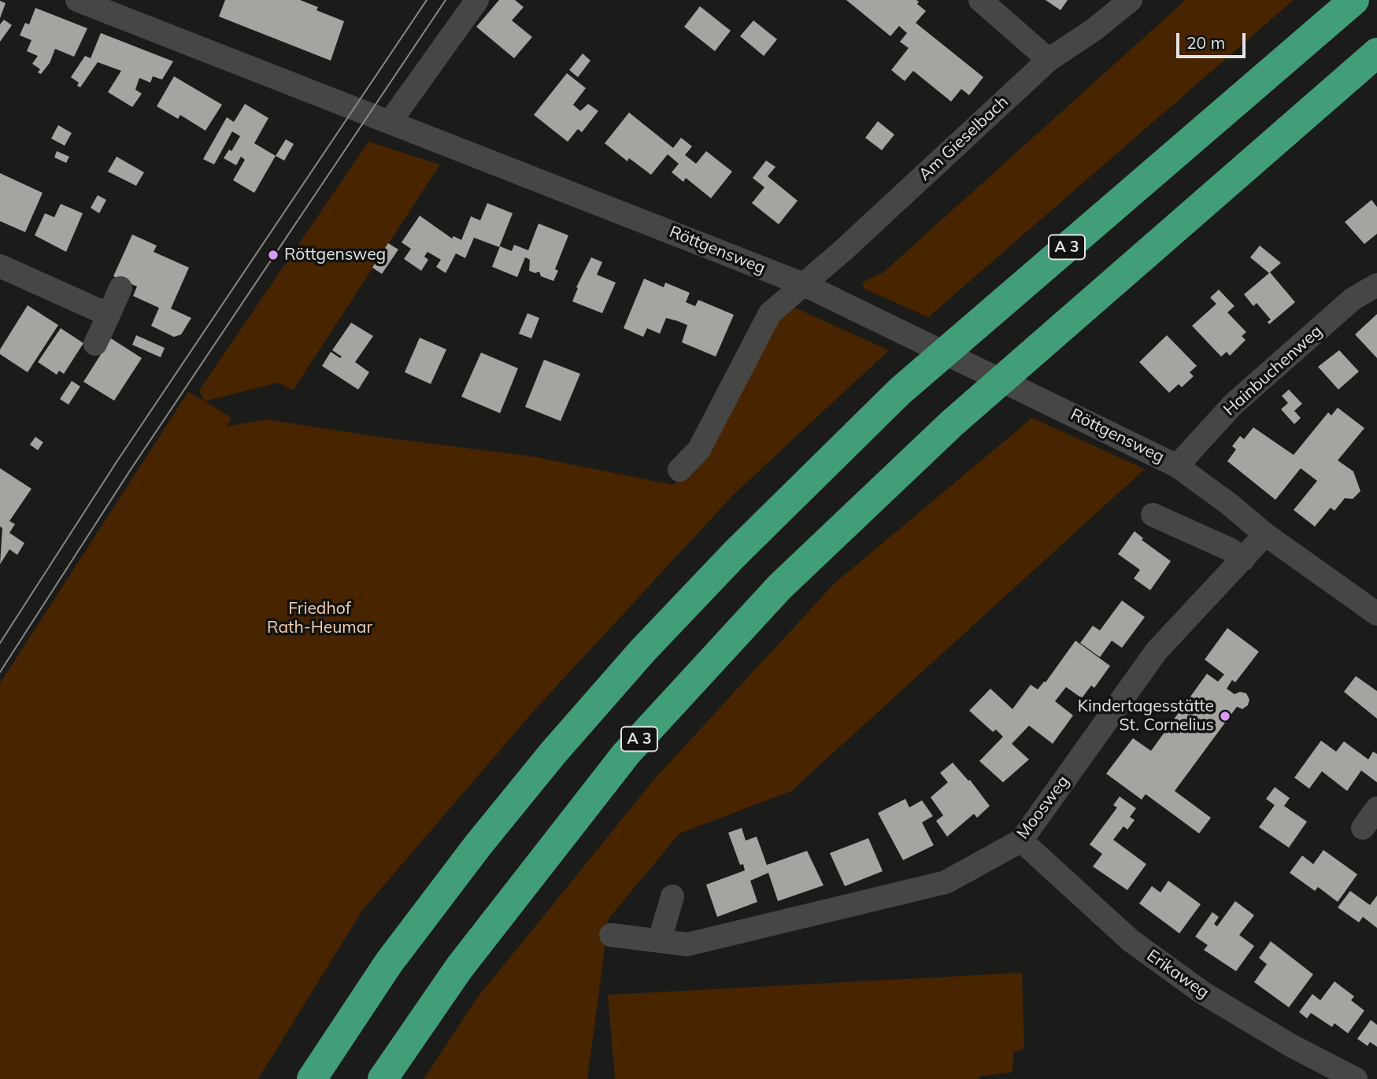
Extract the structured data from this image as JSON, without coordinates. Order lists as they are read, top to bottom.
{
  "streets": {
    "highway": ["A 3"],
    "street": [
      "Am Gieselbach",
      "Röttgensweg",
      "Hainbuchenweg",
      "Moosweg",
      "Erikaweg"
    ]
  },
  "crossings": [
    ["Am Gieselbach", "Röttgensweg"],
    ["Röttgensweg", "Hainbuchenweg"],
    ["Röttgensweg", "Moosweg"],
    ["Moosweg", "Erikaweg"]
  ],
  "parks": ["Friedhof Rath-Heumar"],
  "places": ["Röttgensweg", "Kindertagesstätte St. Cornelius"],
  "scale_bar": "20 m"
}
